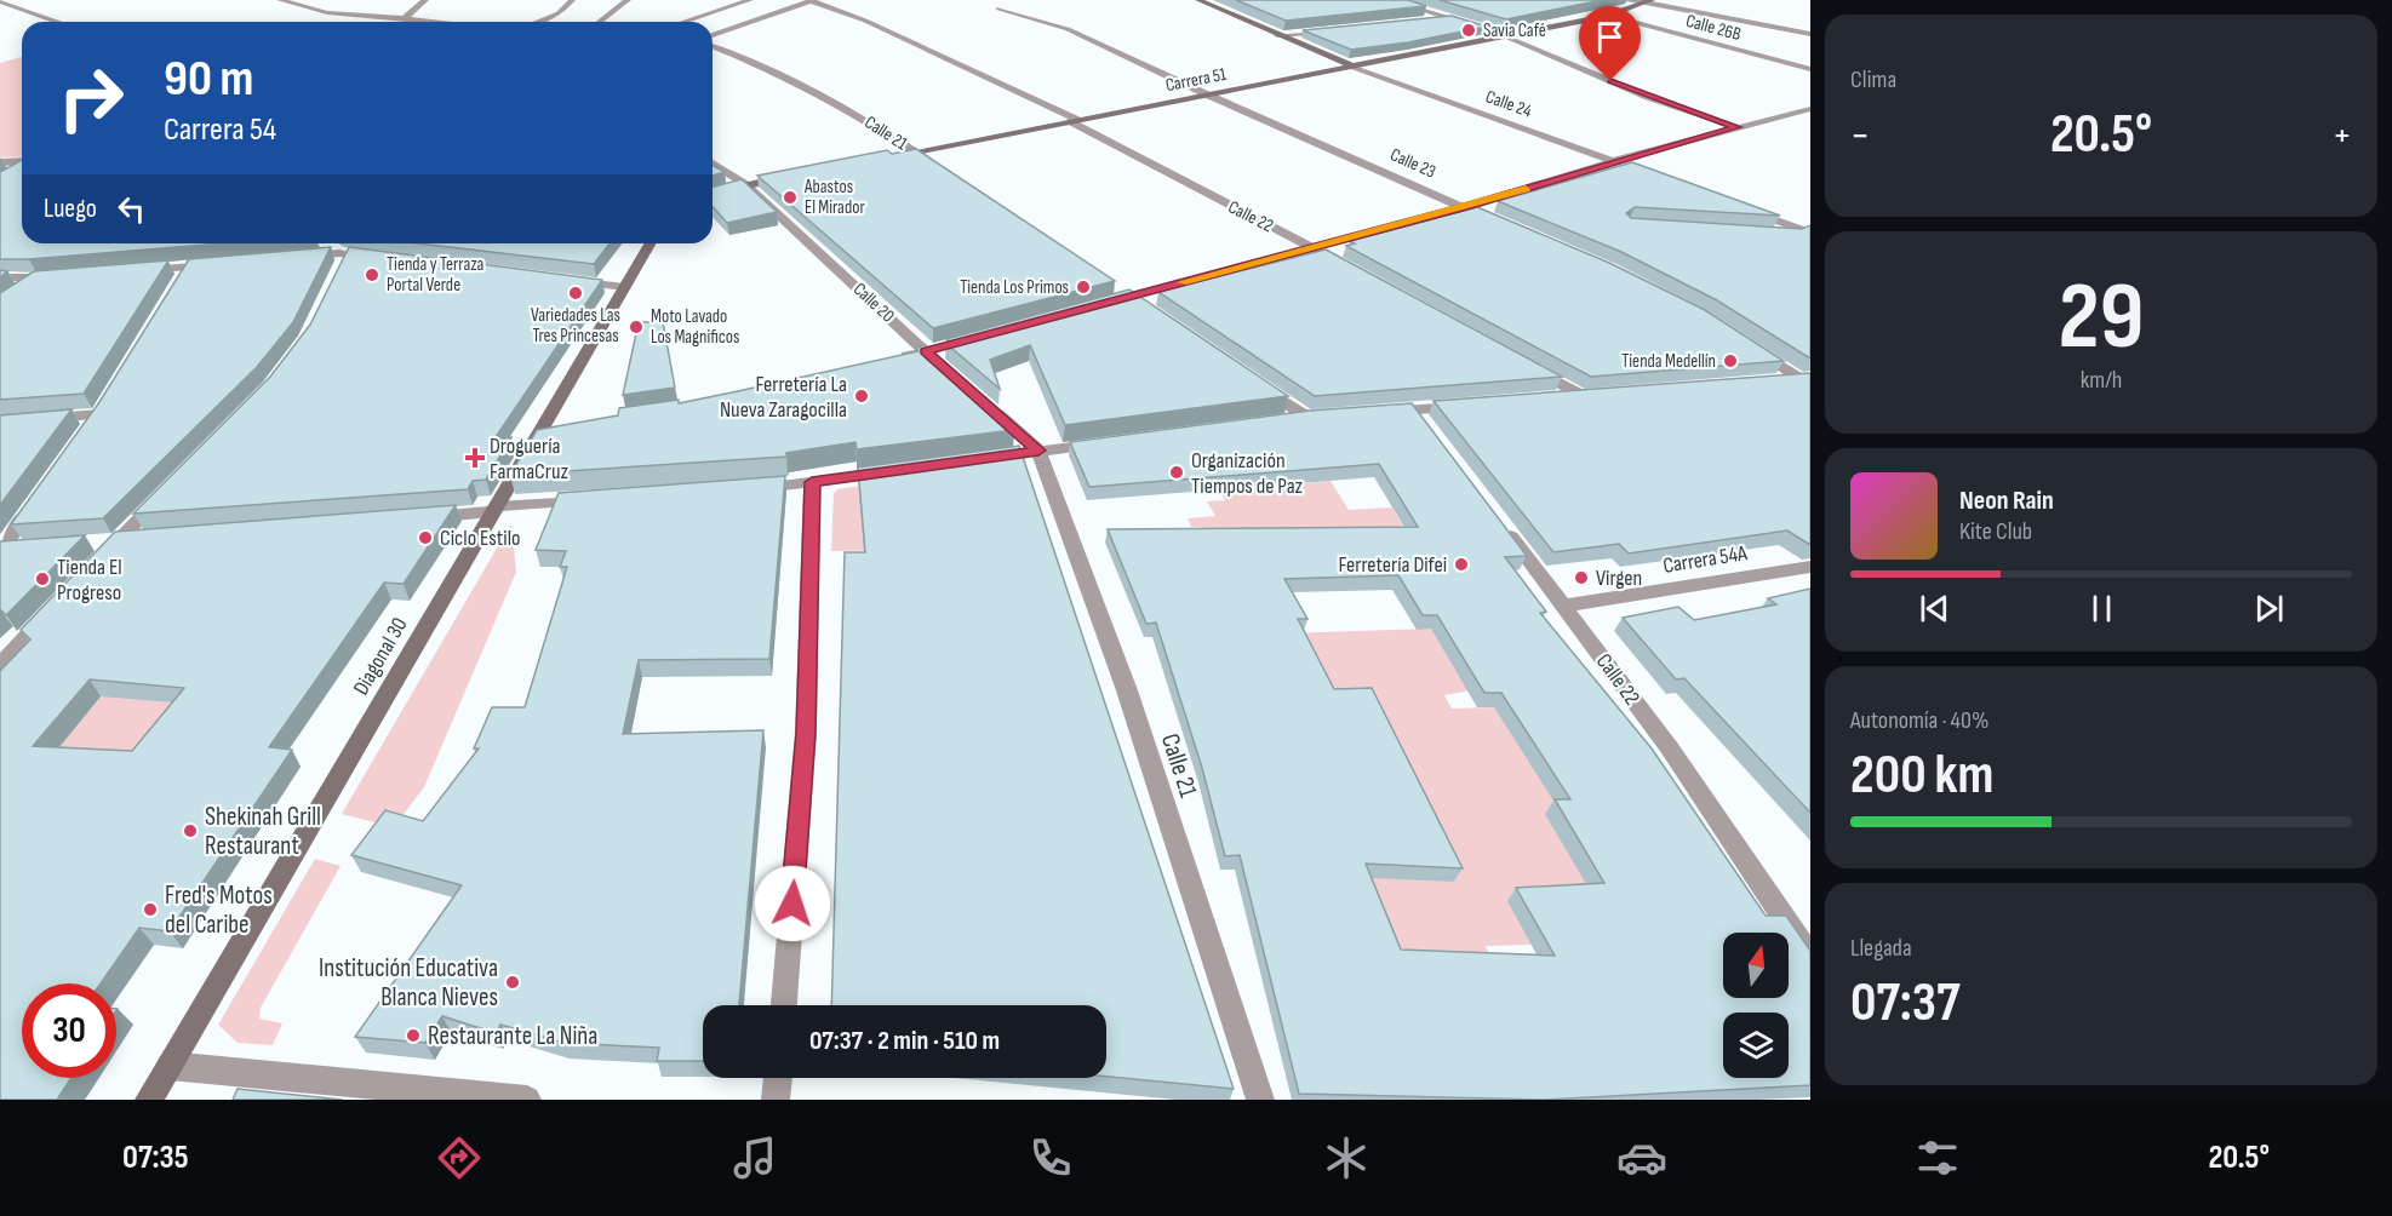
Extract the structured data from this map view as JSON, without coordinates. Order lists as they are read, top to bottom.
{
  "streets": {
    "street": [
      "Calle 26B",
      "Carrera 51",
      "Calle 24",
      "Calle 21",
      "Calle 23",
      "Calle 22",
      "Calle 20",
      "Carrera 54A",
      "Diagonal 30"
    ]
  },
  "crossings": [
    ["Calle 26B", "Carrera 51"],
    ["Carrera 51", "Calle 24"],
    ["Carrera 51", "Calle 21"],
    ["Carrera 51", "Calle 23"],
    ["Carrera 51", "Calle 22"],
    ["Calle 22", "Carrera 54A"]
  ],
  "places": {
    "other": [
      "Savia Café",
      "Abastos El Mirador",
      "Tienda y Terraza Portal Verde",
      "Tienda Los Primos",
      "Variedades Las Tres Princesas",
      "Moto Lavado Los Magnificos",
      "Tienda Medellín",
      "Ferretería La Nueva Zaragocilla",
      "Organización Tiempos de Paz",
      "Ciclo Estilo",
      "Ferretería Difei",
      "Virgen",
      "Tienda El Progreso",
      "Shekinah Grill Restaurant",
      "Fred's Motos del Caribe",
      "Institución Educativa Blanca Nieves",
      "Restaurante La Niña"
    ],
    "health": ["Droguería FarmaCruz"]
  },
  "north": "top",
  "page": {
    "tile": [
      "Clima",
      ["29", "km/h"],
      ["Autonomía · 40%", "200 km"],
      ["Llegada", "07:37"]
    ],
    "turn": ["90 m", "Carrera 54"],
    "heat": ["−", "20.5°", "+"],
    "then": "Luego",
    "song": ["Neon Rain", "Kite Club"],
    "limit": "30",
    "trip": "07:37 · 2 min · 510 m",
    "tabs": ["07:35", "20.5°"]
  }
}
